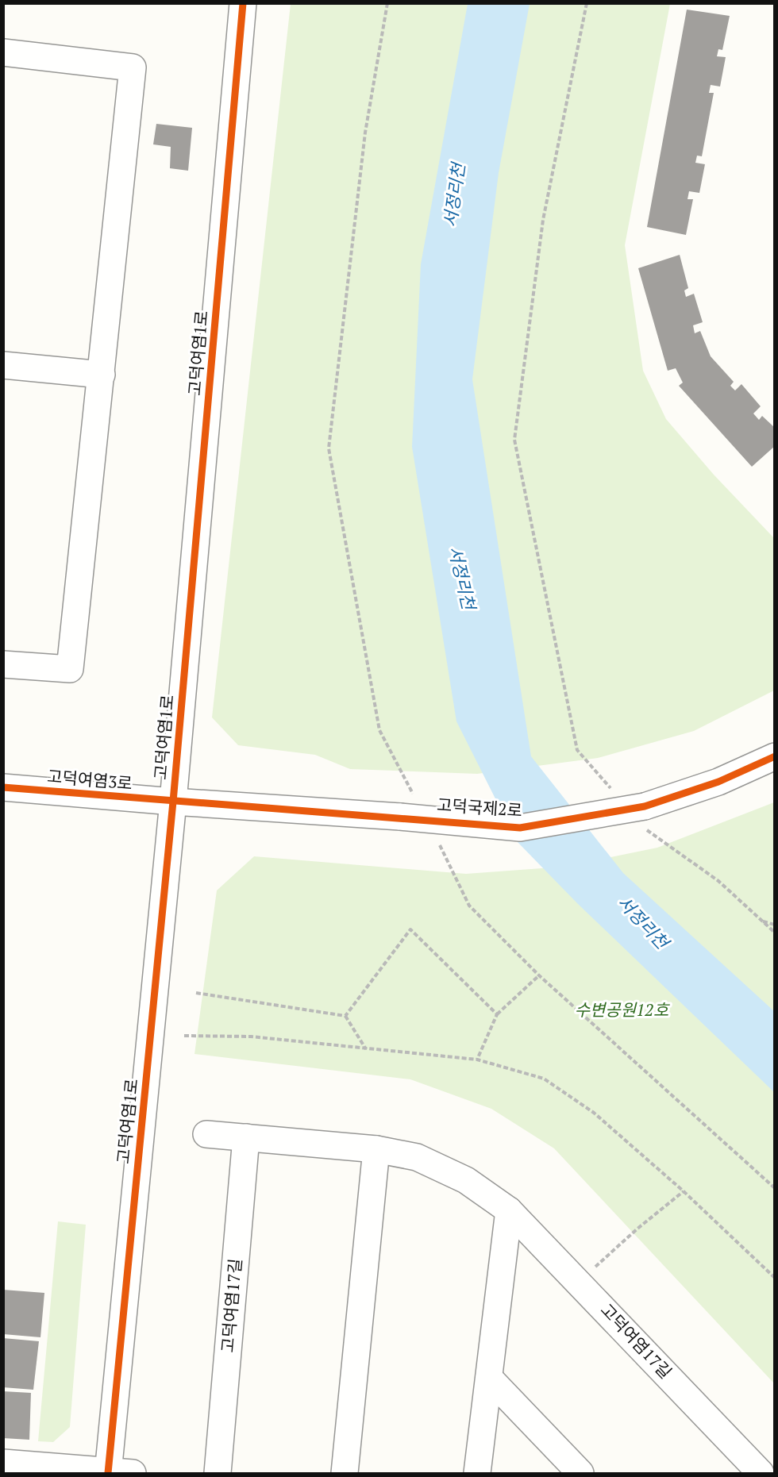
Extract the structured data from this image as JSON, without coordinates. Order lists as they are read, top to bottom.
{
  "streets": {
    "street": [
      "고덕여염1로",
      "고덕여염3로",
      "고덕국제2로",
      "고덕여염17길"
    ]
  },
  "crossings": [
    ["고덕여염1로", "고덕여염3로"],
    ["고덕여염1로", "고덕국제2로"],
    ["고덕여염3로", "고덕국제2로"]
  ],
  "water": ["서정리천"],
  "parks": ["수변공원12호"]
}
